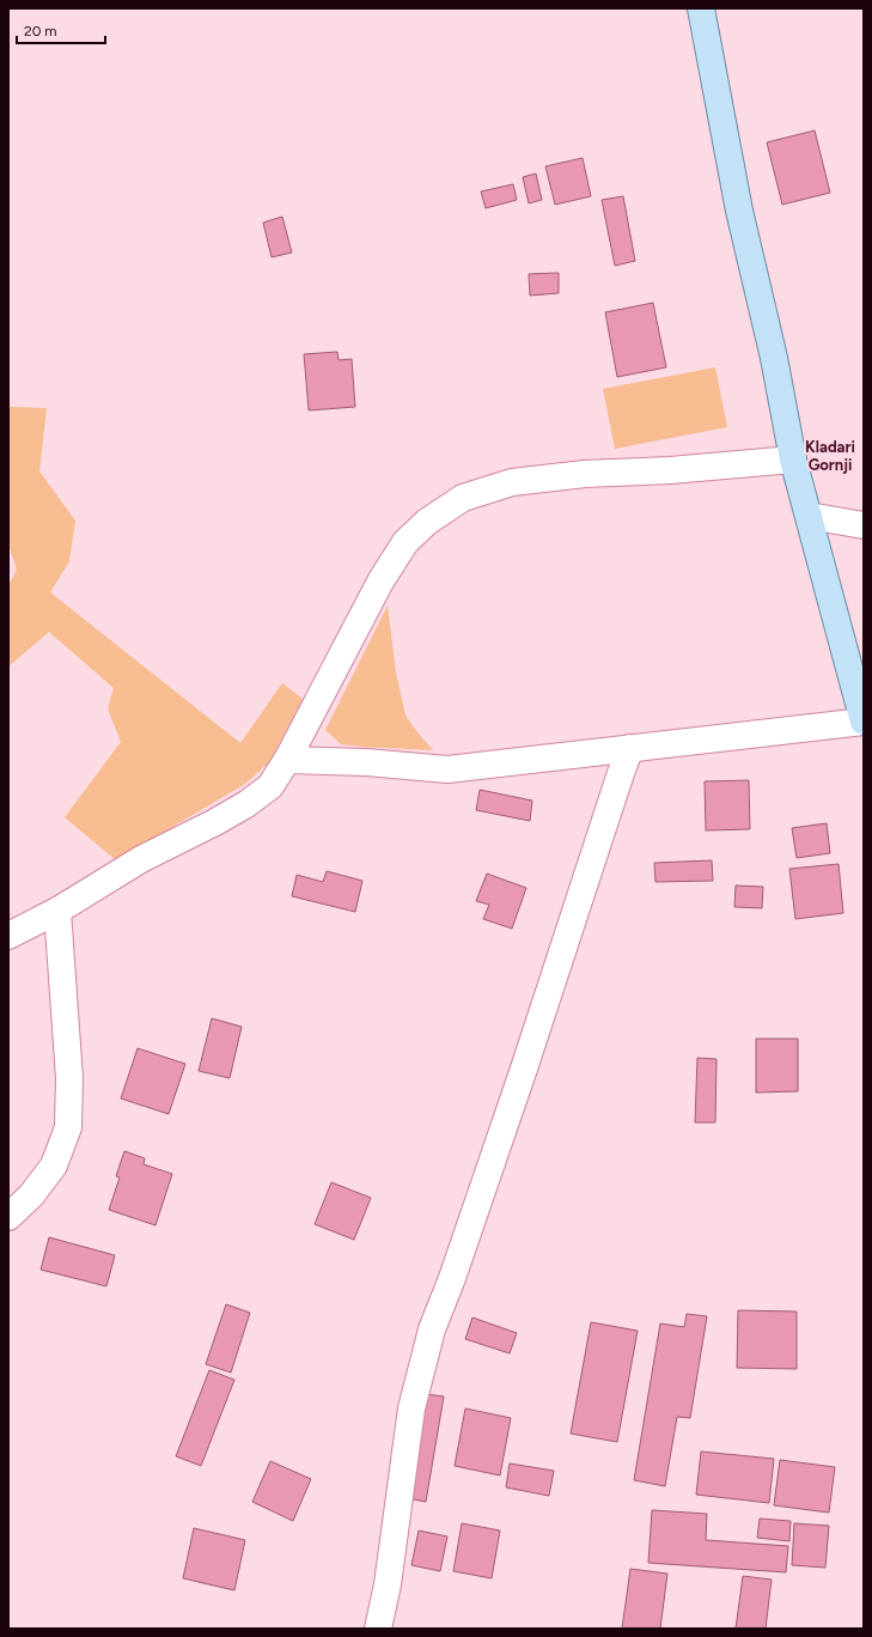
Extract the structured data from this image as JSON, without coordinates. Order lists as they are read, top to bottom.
{
  "districts": ["Kladari Gornji"],
  "scale_bar": "20 m"
}
